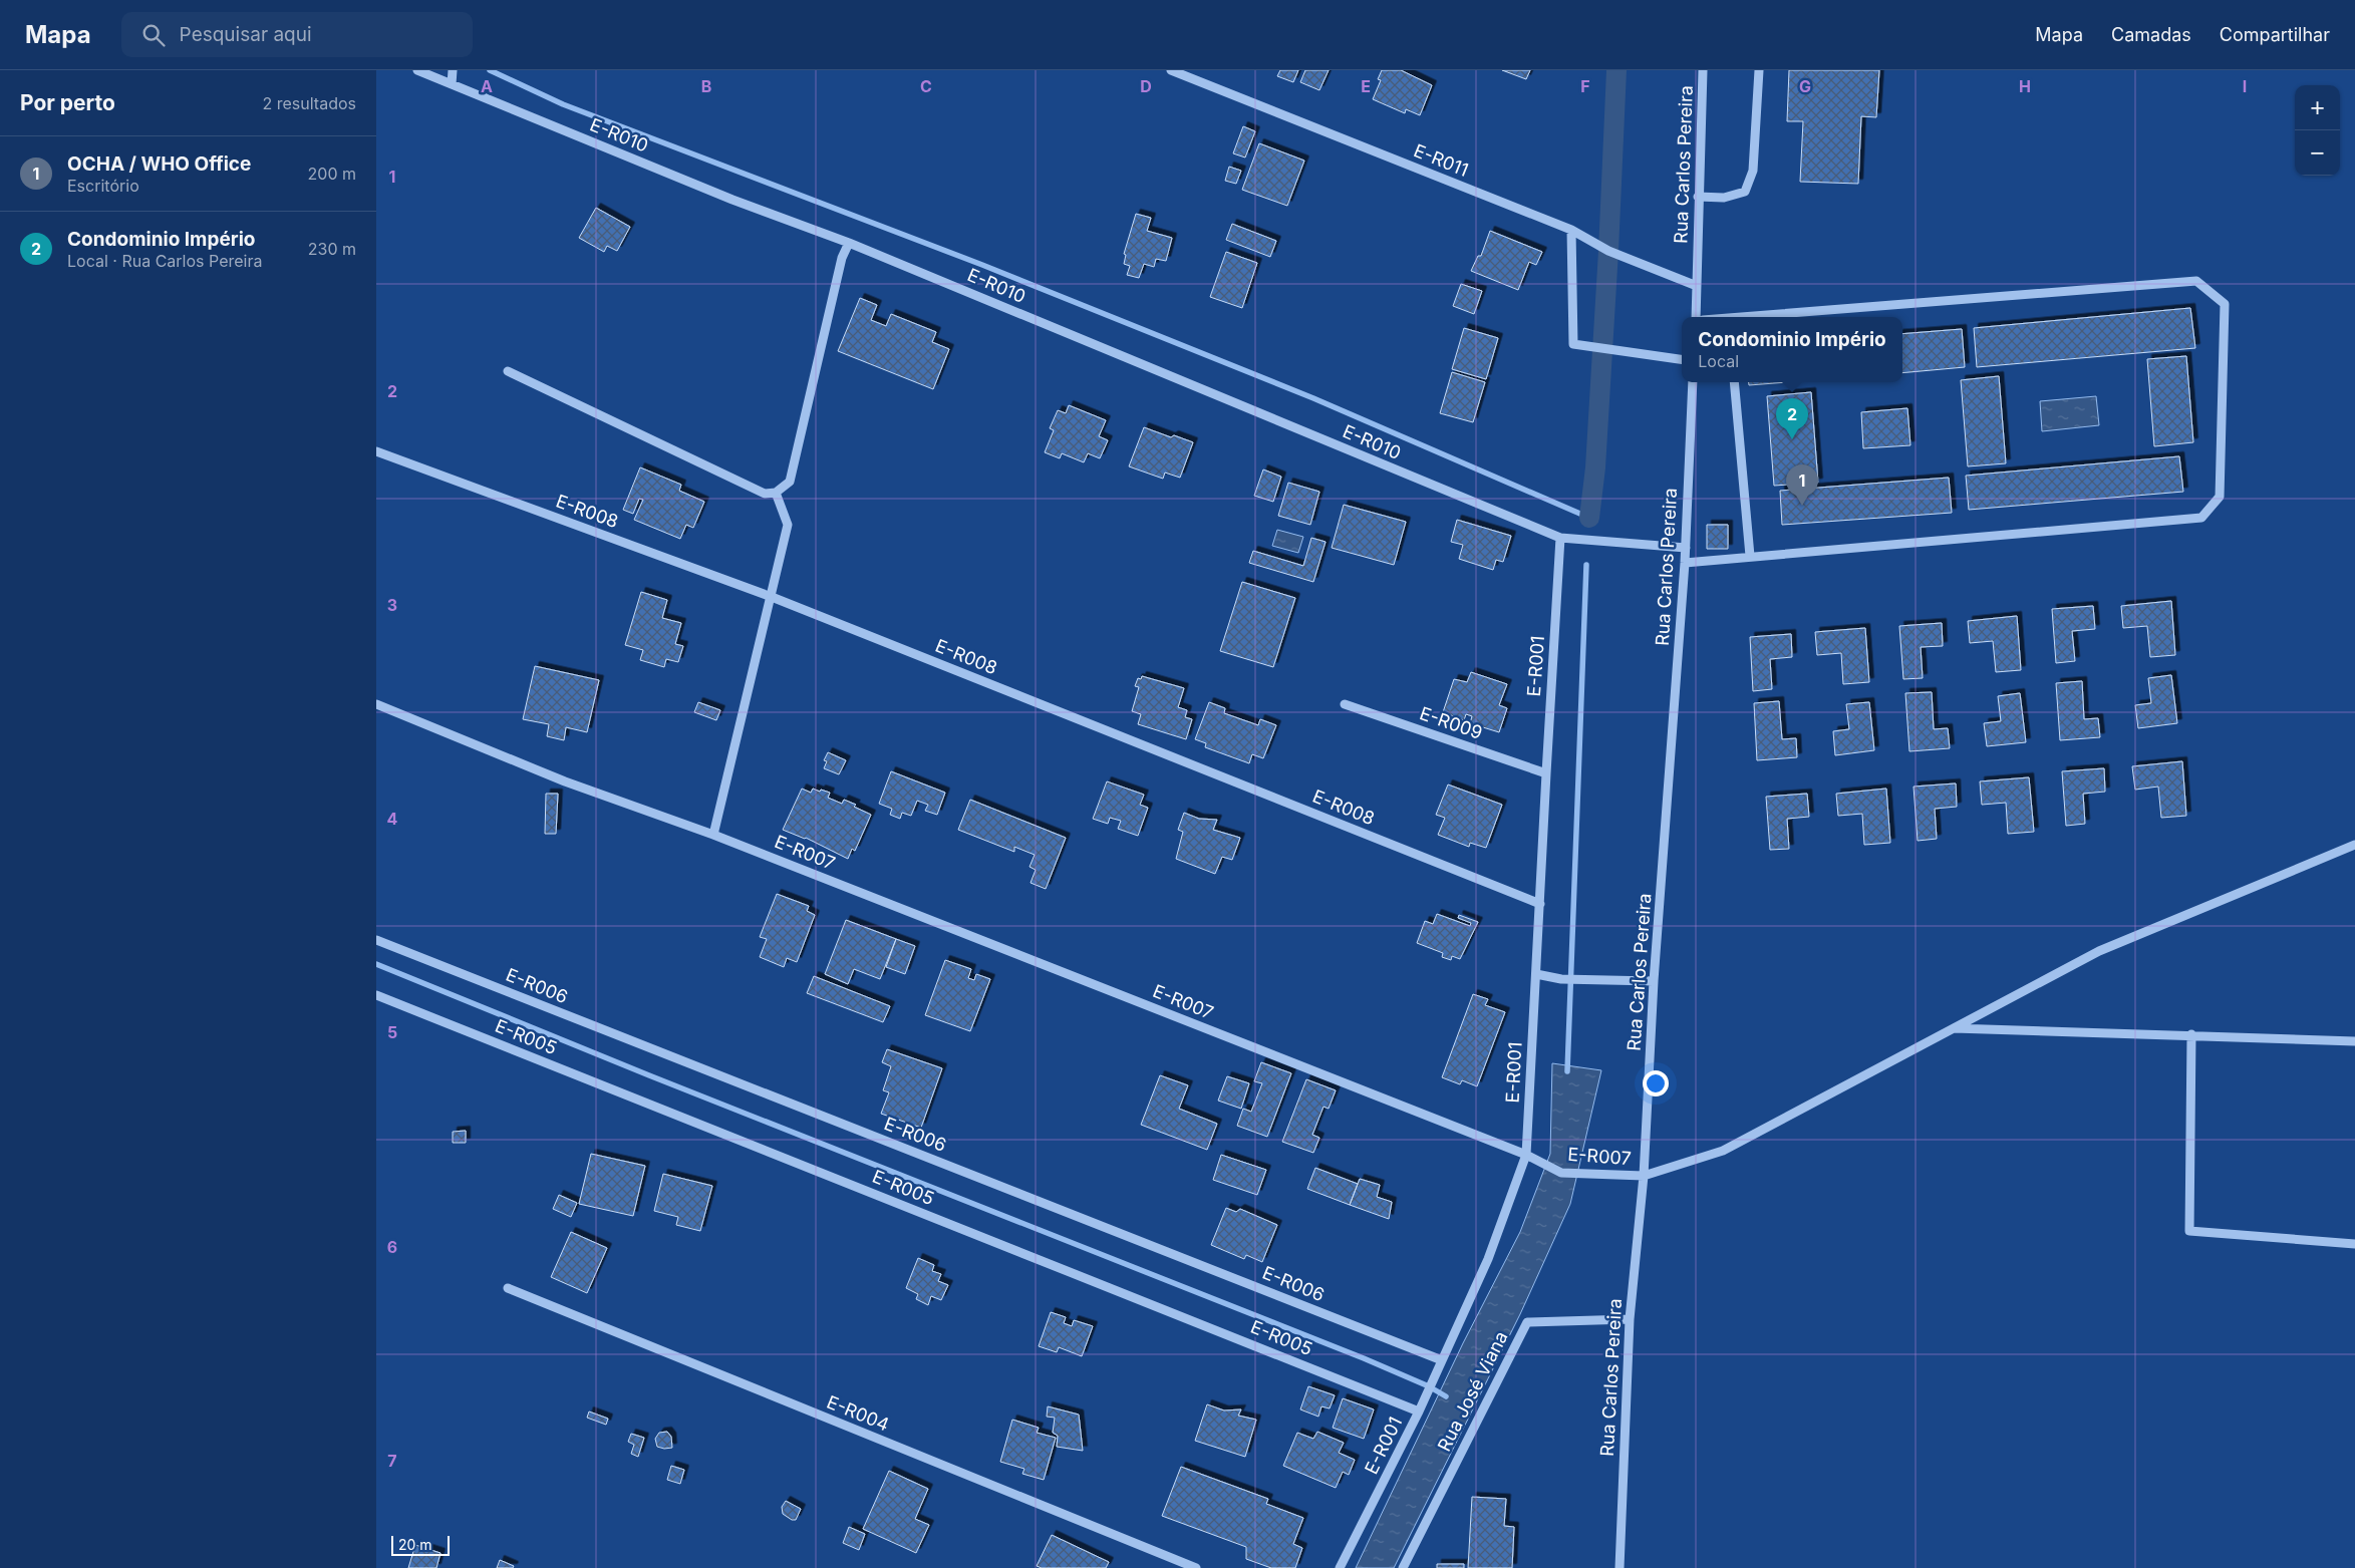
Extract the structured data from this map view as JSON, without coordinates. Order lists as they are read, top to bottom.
{
  "streets": {
    "street": [
      "E-R010",
      "E-R011",
      "Rua Carlos Pereira",
      "E-R008",
      "E-R001",
      "E-R009",
      "E-R007",
      "E-R006",
      "E-R005",
      "Rua José Viana",
      "E-R004"
    ]
  },
  "crossings": [
    ["E-R010", "Rua Carlos Pereira"],
    ["E-R010", "E-R001"],
    ["E-R011", "Rua Carlos Pereira"],
    ["Rua Carlos Pereira", "E-R007"],
    ["Rua Carlos Pereira", "Rua José Viana"],
    ["E-R008", "E-R001"],
    ["E-R001", "E-R009"],
    ["E-R001", "E-R007"],
    ["E-R001", "E-R006"],
    ["E-R001", "E-R005"]
  ],
  "scale_bar": "20 m",
  "page": {
    "header": "Mapa",
    "search": "Pesquisar aqui",
    "nav": ["Mapa", "Camadas", "Compartilhar"],
    "heading": ["Por perto", "2 resultados"],
    "map_buttons": ["+", "−"],
    "list": [
      {
        "mark": "1",
        "name": "OCHA / WHO Office",
        "note": "Escritório",
        "value": "200 m"
      },
      {
        "mark": "2",
        "name": "Condominio Império",
        "note": "Local · Rua Carlos Pereira",
        "value": "230 m"
      }
    ],
    "popup": ["Condominio Império", "Local"],
    "pins": ["2", "1"],
    "scale": "20 m"
  },
  "grid": {
    "columns": [
      "A",
      "B",
      "C",
      "D",
      "E",
      "F",
      "G",
      "H",
      "I"
    ],
    "rows": [
      "1",
      "2",
      "3",
      "4",
      "5",
      "6",
      "7"
    ]
  }
}
